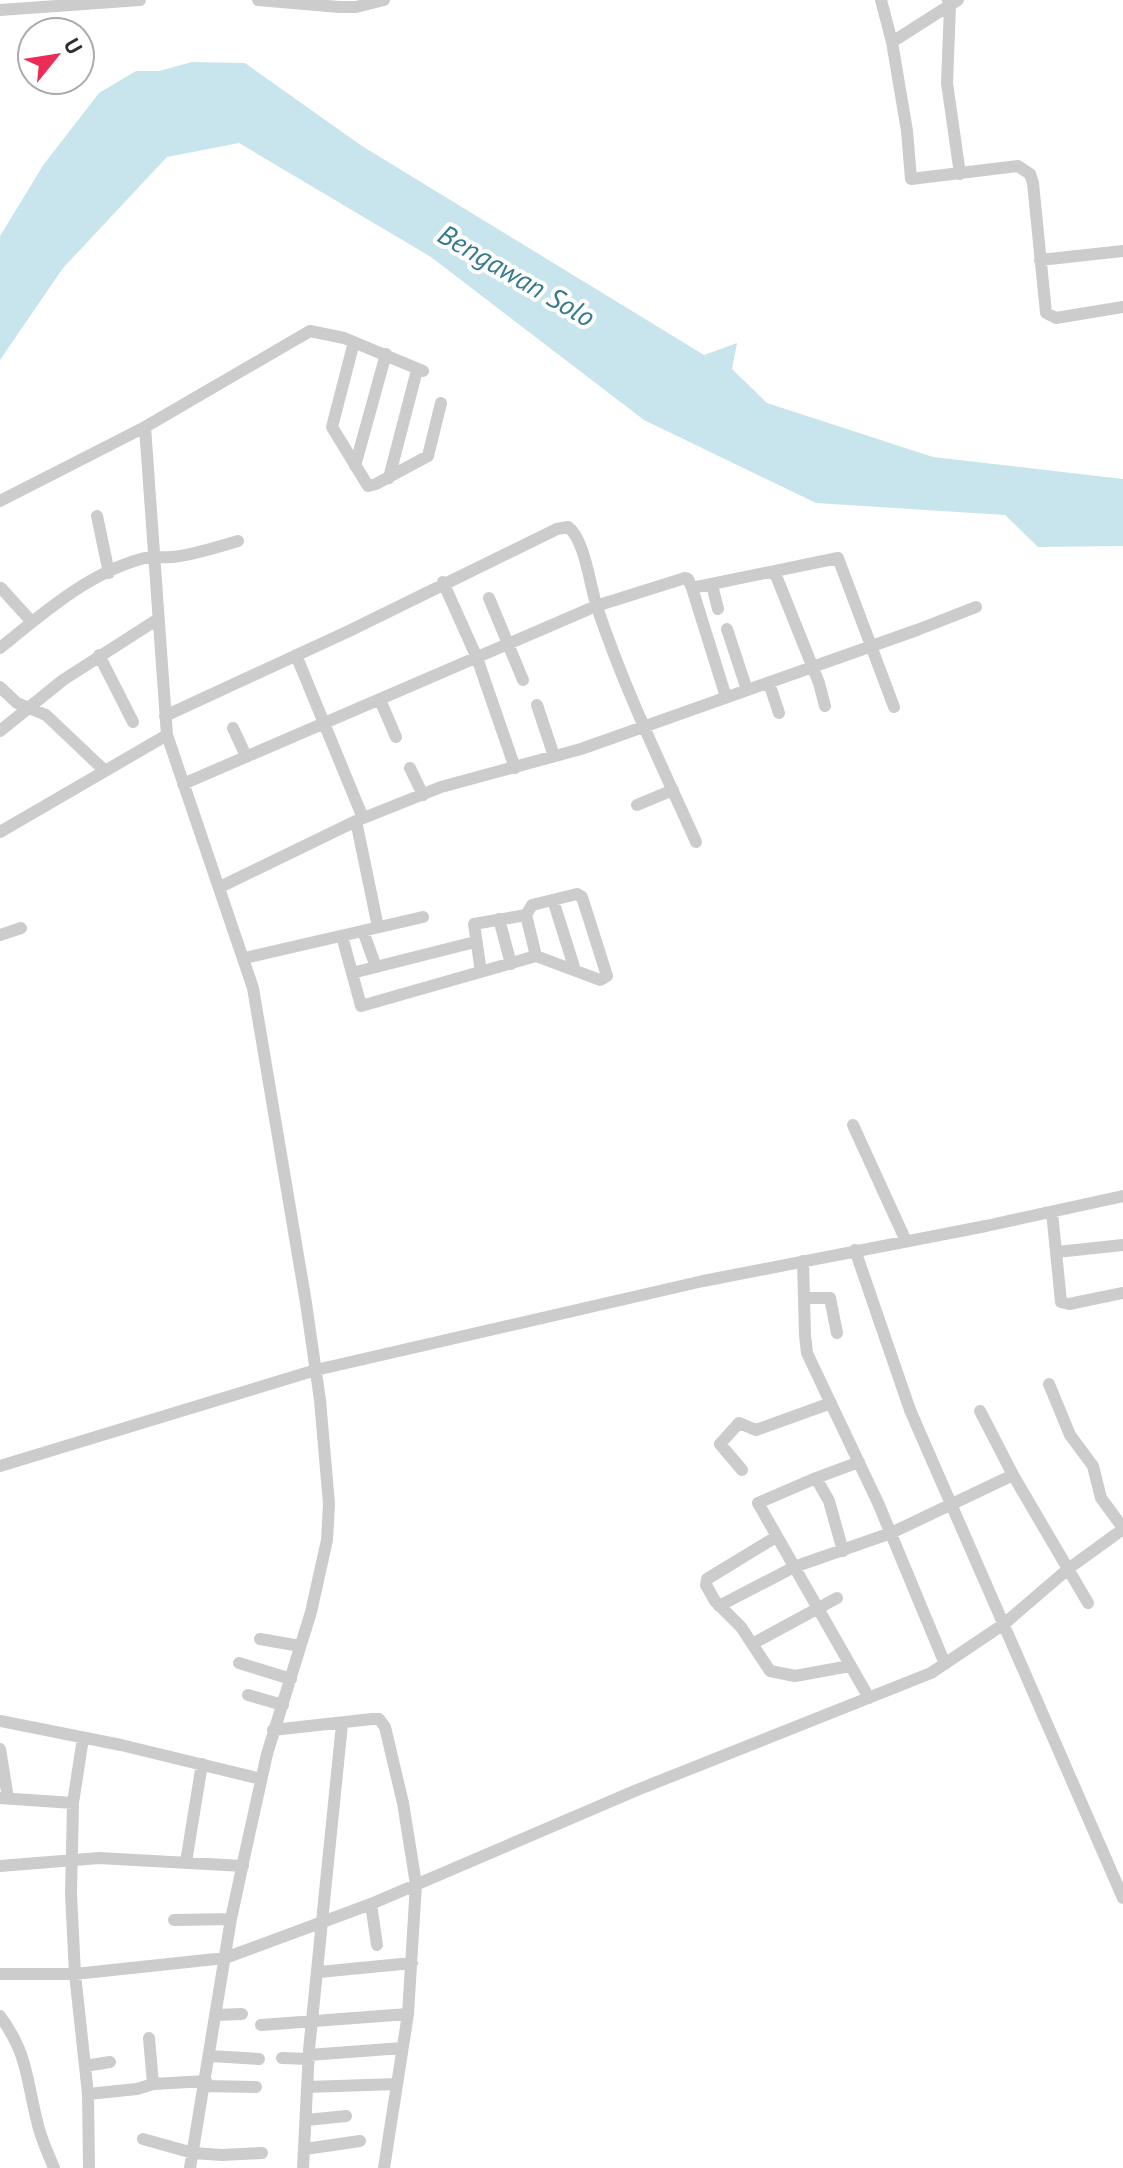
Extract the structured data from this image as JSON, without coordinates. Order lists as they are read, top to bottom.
{
  "water": ["Bengawan Solo"],
  "north": "top right"
}
